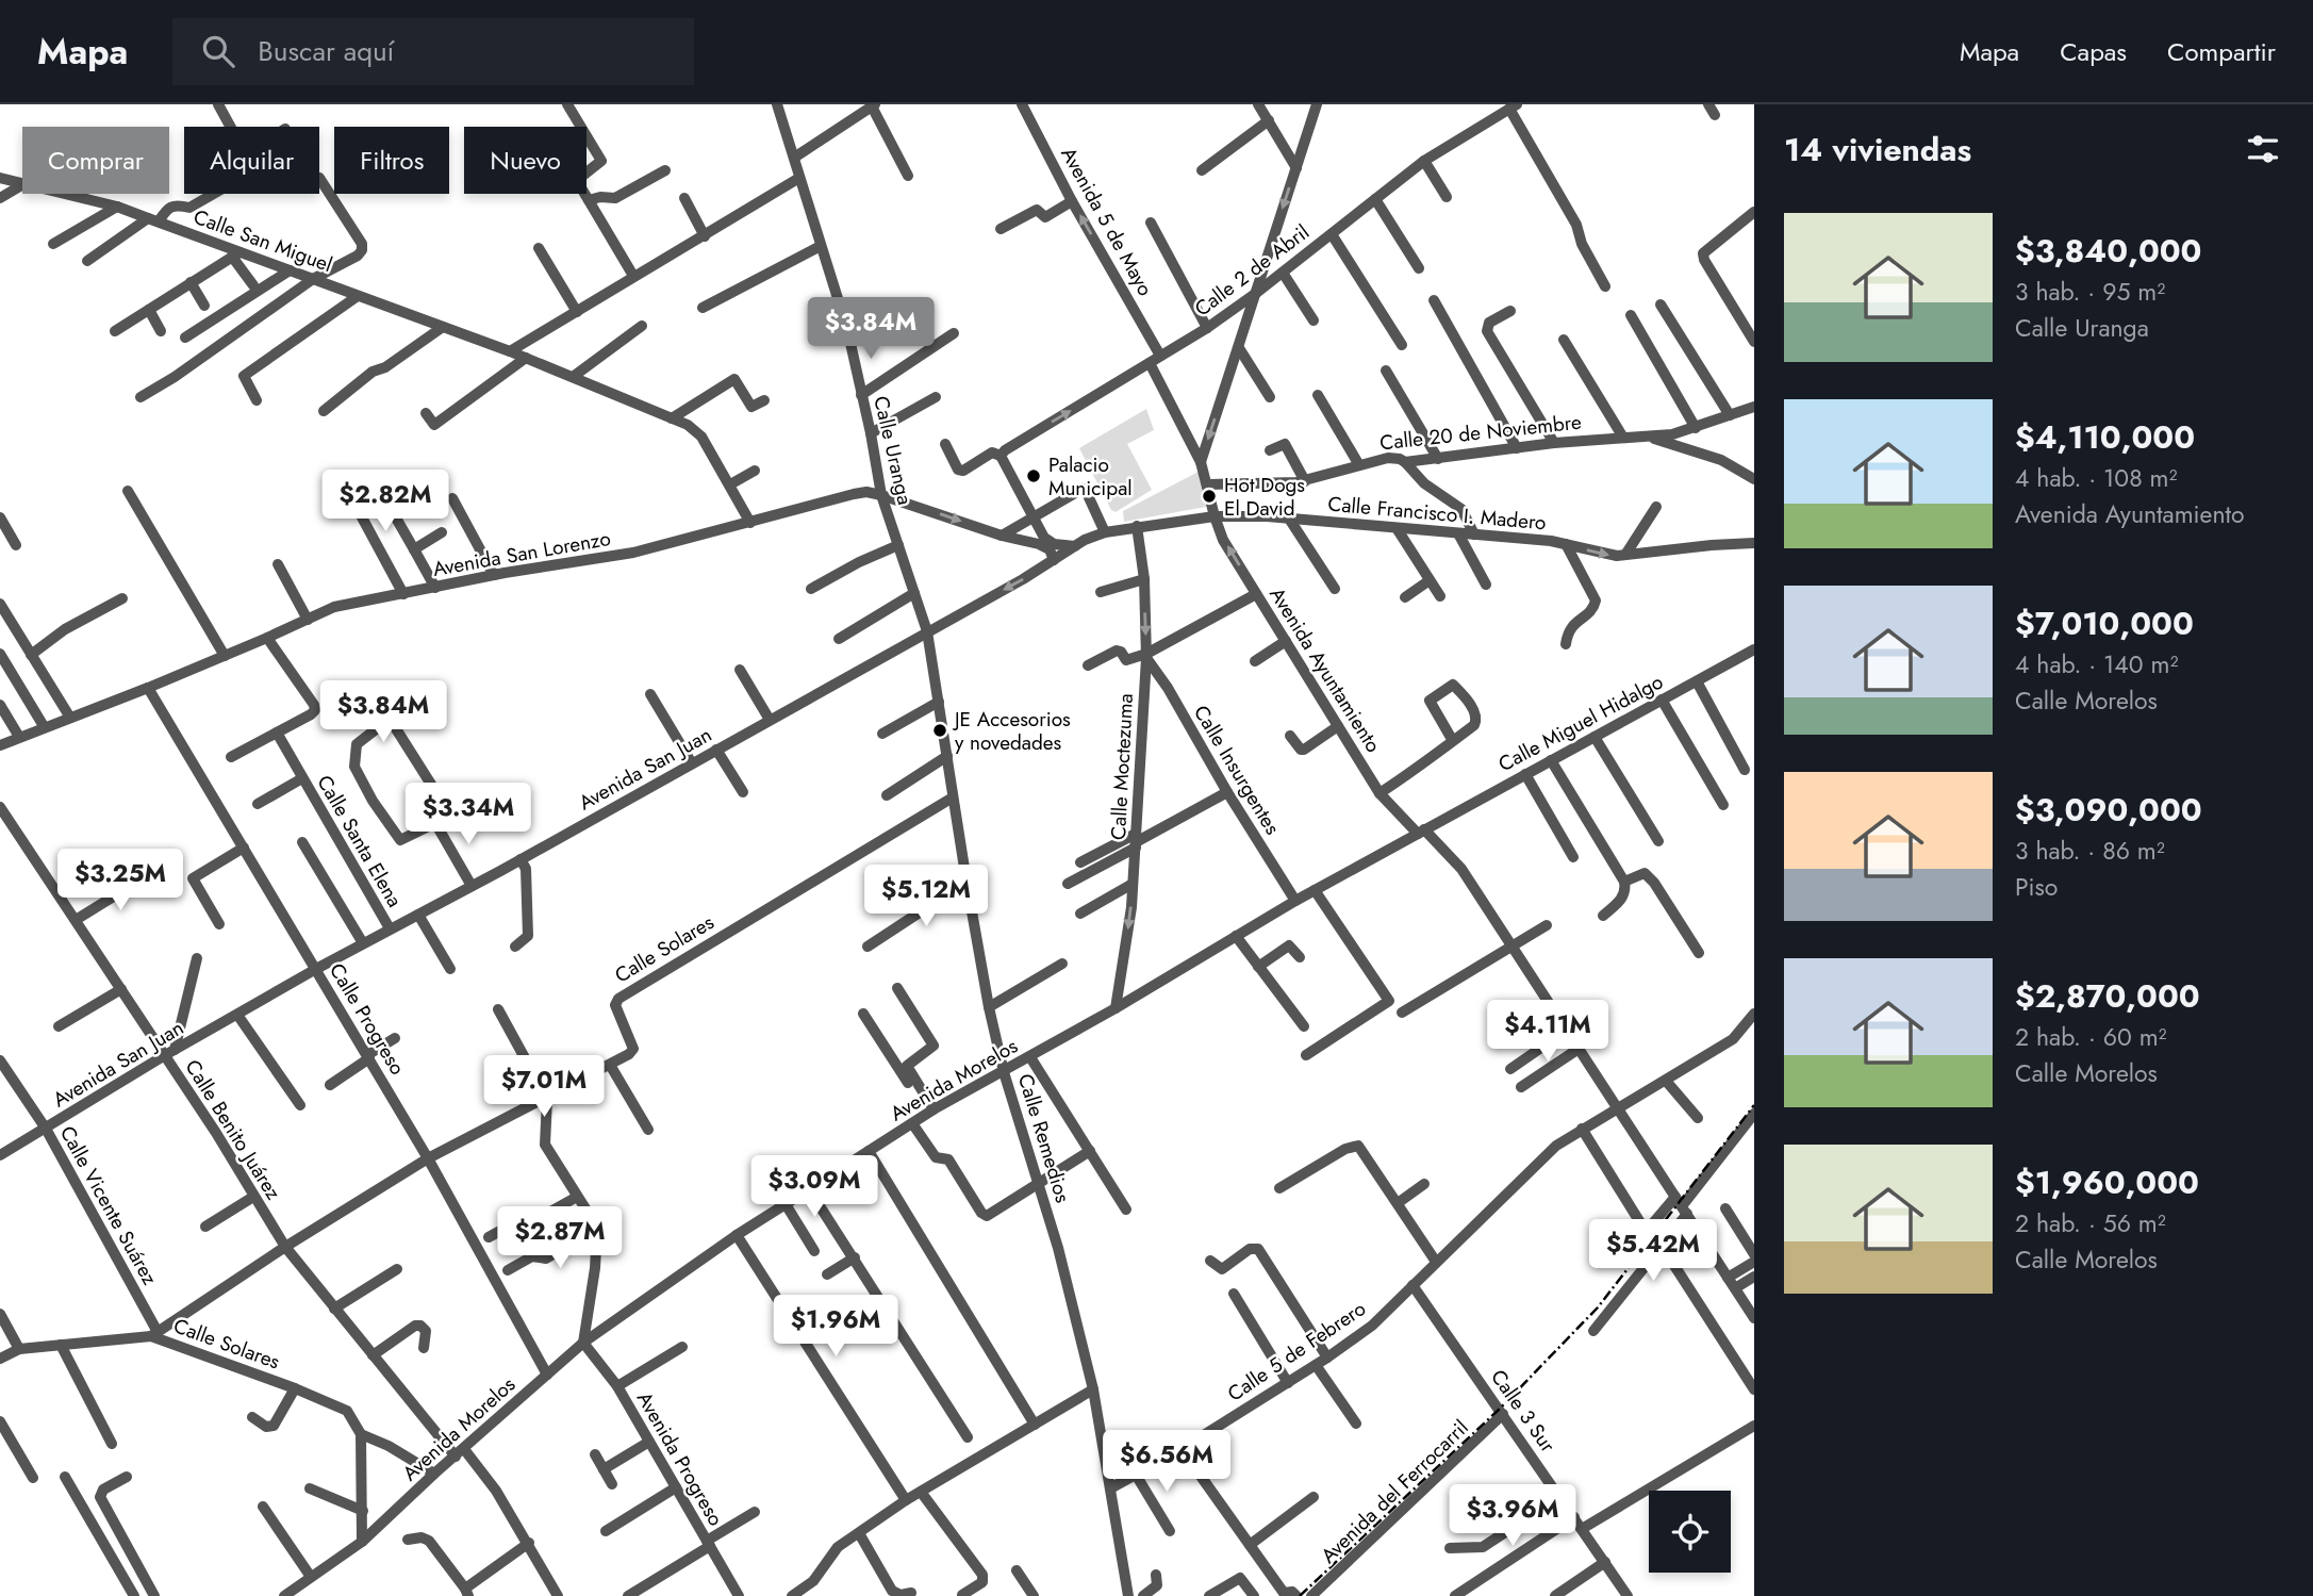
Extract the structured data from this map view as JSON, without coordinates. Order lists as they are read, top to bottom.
{
  "streets": {
    "street": [
      "Avenida 5 de Mayo",
      "Calle San Miguel",
      "Calle 2 de Abril",
      "Calle 20 de Noviembre",
      "Calle Uranga",
      "Calle Francisco I. Madero",
      "Avenida San Lorenzo",
      "Avenida Ayuntamiento",
      "Calle Miguel Hidalgo",
      "Calle Moctezuma",
      "Avenida San Juan",
      "Calle Insurgentes",
      "Calle Santa Elena",
      "Calle Solares",
      "Calle Progreso",
      "Avenida Morelos",
      "Calle Benito Juárez",
      "Calle Remedios",
      "Calle Vicente Suárez",
      "Calle 5 de Febrero",
      "Calle 3 Sur",
      "Avenida Progreso",
      "Avenida del Ferrocarril"
    ]
  },
  "crossings": [
    ["Avenida 5 de Mayo", "Calle 2 de Abril"],
    ["Calle San Miguel", "Avenida San Lorenzo"],
    ["Calle 2 de Abril", "Avenida Ayuntamiento"],
    ["Calle 20 de Noviembre", "Avenida Ayuntamiento"],
    ["Calle Uranga", "Avenida San Lorenzo"],
    ["Calle Uranga", "Avenida San Juan"],
    ["Calle Uranga", "Calle Remedios"],
    ["Calle Francisco I. Madero", "Avenida Ayuntamiento"],
    ["Calle Francisco I. Madero", "Calle Moctezuma"],
    ["Calle Francisco I. Madero", "Avenida San Juan"],
    ["Avenida San Lorenzo", "Avenida San Juan"],
    ["Avenida San Lorenzo", "Calle Progreso"],
    ["Avenida Ayuntamiento", "Calle Miguel Hidalgo"],
    ["Avenida Ayuntamiento", "Avenida Morelos"],
    ["Avenida Ayuntamiento", "Calle 5 de Febrero"],
    ["Calle Miguel Hidalgo", "Avenida Morelos"],
    ["Calle Moctezuma", "Calle Insurgentes"],
    ["Calle Moctezuma", "Avenida Morelos"],
    ["Avenida San Juan", "Calle Santa Elena"],
    ["Avenida San Juan", "Calle Progreso"],
    ["Avenida San Juan", "Calle Benito Juárez"],
    ["Avenida San Juan", "Calle Remedios"],
    ["Avenida San Juan", "Calle Vicente Suárez"],
    ["Calle Insurgentes", "Avenida Morelos"],
    ["Calle Solares", "Calle Progreso"],
    ["Calle Solares", "Avenida Morelos"],
    ["Calle Solares", "Calle Benito Juárez"],
    ["Calle Solares", "Calle Remedios"],
    ["Calle Solares", "Calle Vicente Suárez"],
    ["Calle Progreso", "Avenida Morelos"],
    ["Avenida Morelos", "Calle Benito Juárez"],
    ["Avenida Morelos", "Calle Remedios"],
    ["Avenida Morelos", "Avenida Progreso"],
    ["Calle Remedios", "Calle 5 de Febrero"],
    ["Calle 5 de Febrero", "Calle 3 Sur"],
    ["Calle 3 Sur", "Avenida del Ferrocarril"]
  ],
  "one_way": ["Calle Moctezuma"],
  "places": ["Palacio Municipal", "Hot Dogs El David", "JE Accesorios y novedades"],
  "page": {
    "header": "Mapa",
    "search": "Buscar aquí",
    "nav": ["Mapa", "Capas", "Compartir"],
    "heading": "14 viviendas",
    "chip": [
      "Comprar",
      "Alquilar",
      "Filtros",
      "Nuevo"
    ],
    "list": [
      {
        "name": "$3,840,000",
        "note": "3 hab. · 95 m² · Calle Uranga"
      },
      {
        "name": "$4,110,000",
        "note": "4 hab. · 108 m² · Avenida Ayuntamiento"
      },
      {
        "name": "$7,010,000",
        "note": "4 hab. · 140 m² · Calle Morelos"
      },
      {
        "name": "$3,090,000",
        "note": "3 hab. · 86 m² · Piso"
      },
      {
        "name": "$2,870,000",
        "note": "2 hab. · 60 m² · Calle Morelos"
      },
      {
        "name": "$1,960,000",
        "note": "2 hab. · 56 m² · Calle Morelos"
      }
    ],
    "price": [
      "$3.84M",
      "$2.82M",
      "$3.84M",
      "$3.34M",
      "$3.25M",
      "$5.12M",
      "$4.11M",
      "$7.01M",
      "$3.09M",
      "$2.87M",
      "$5.42M",
      "$1.96M",
      "$6.56M",
      "$3.96M"
    ]
  }
}
